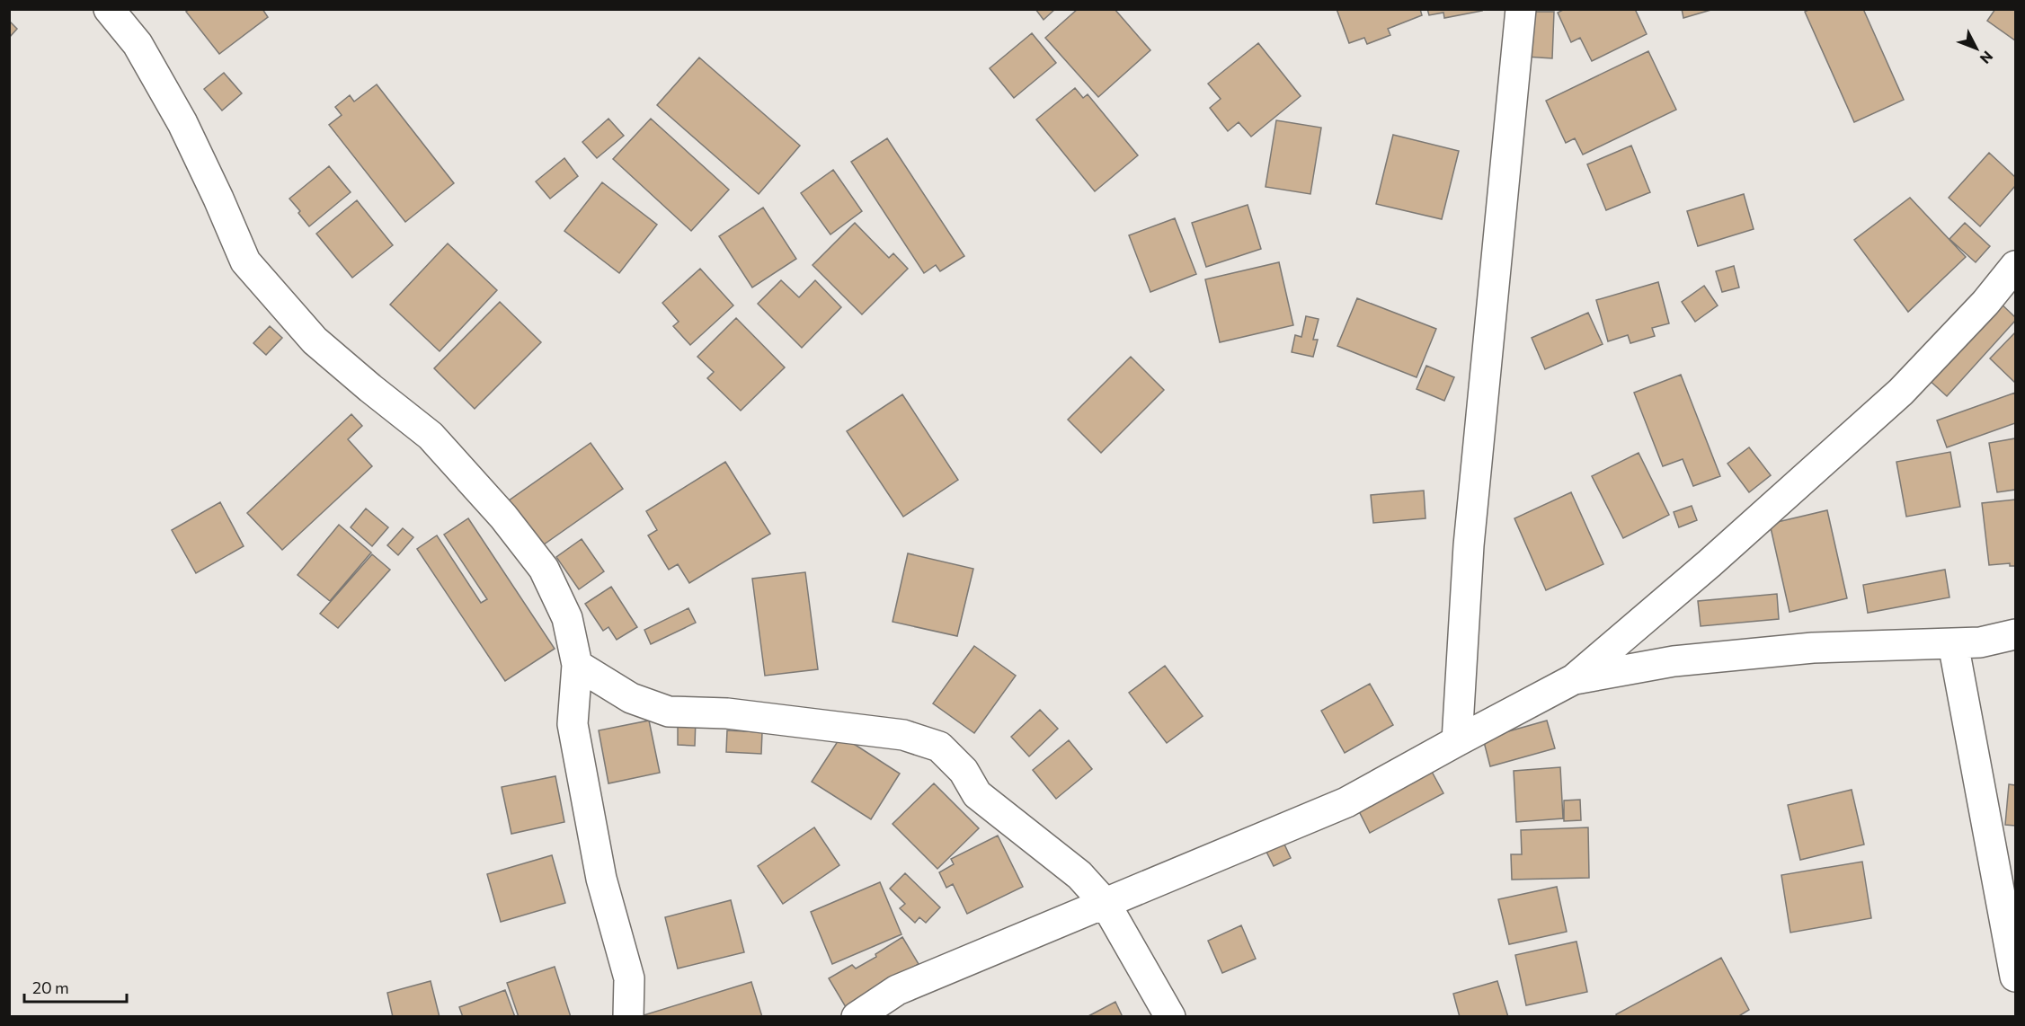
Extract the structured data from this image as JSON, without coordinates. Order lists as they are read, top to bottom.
{
  "scale_bar": "20 m",
  "north": "bottom right"
}
